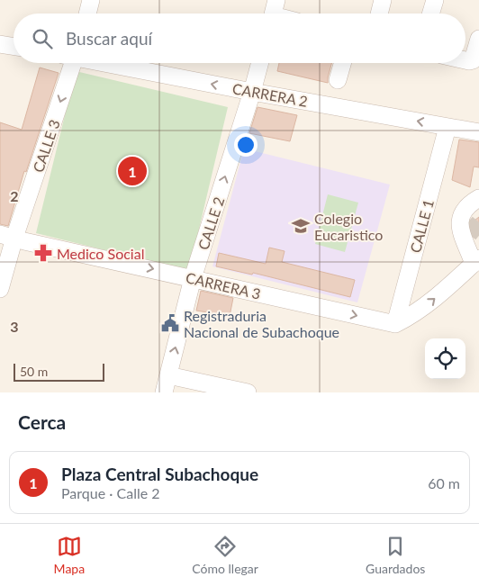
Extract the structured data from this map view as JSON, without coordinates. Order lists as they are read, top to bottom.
{
  "streets": {
    "street": [
      "CARRERA 2",
      "CALLE 3",
      "CALLE 2",
      "CALLE 1",
      "CARRERA 3"
    ]
  },
  "crossings": [
    ["CARRERA 2", "CALLE 2"],
    ["CARRERA 2", "CALLE 1"],
    ["CALLE 3", "CARRERA 3"],
    ["CALLE 2", "CARRERA 3"],
    ["CALLE 1", "CARRERA 3"]
  ],
  "one_way": [
    "CARRERA 2",
    "CALLE 3",
    "CALLE 2",
    "CARRERA 3"
  ],
  "places": {
    "school or university": ["Colegio Eucaristico"],
    "pharmacy": ["Medico Social"],
    "public building": ["Registraduria Nacional de Subachoque"]
  },
  "scale_bar": "50 m",
  "page": {
    "search": "Buscar aquí",
    "pins": "1",
    "scale": "50 m",
    "heading": "Cerca",
    "list": [
      {
        "mark": "1",
        "name": "Plaza Central Subachoque",
        "note": "Parque · Calle 2",
        "value": "60 m"
      }
    ],
    "nav": ["Mapa", "Cómo llegar", "Guardados"]
  },
  "grid": {
    "rows": ["2", "3"]
  }
}
